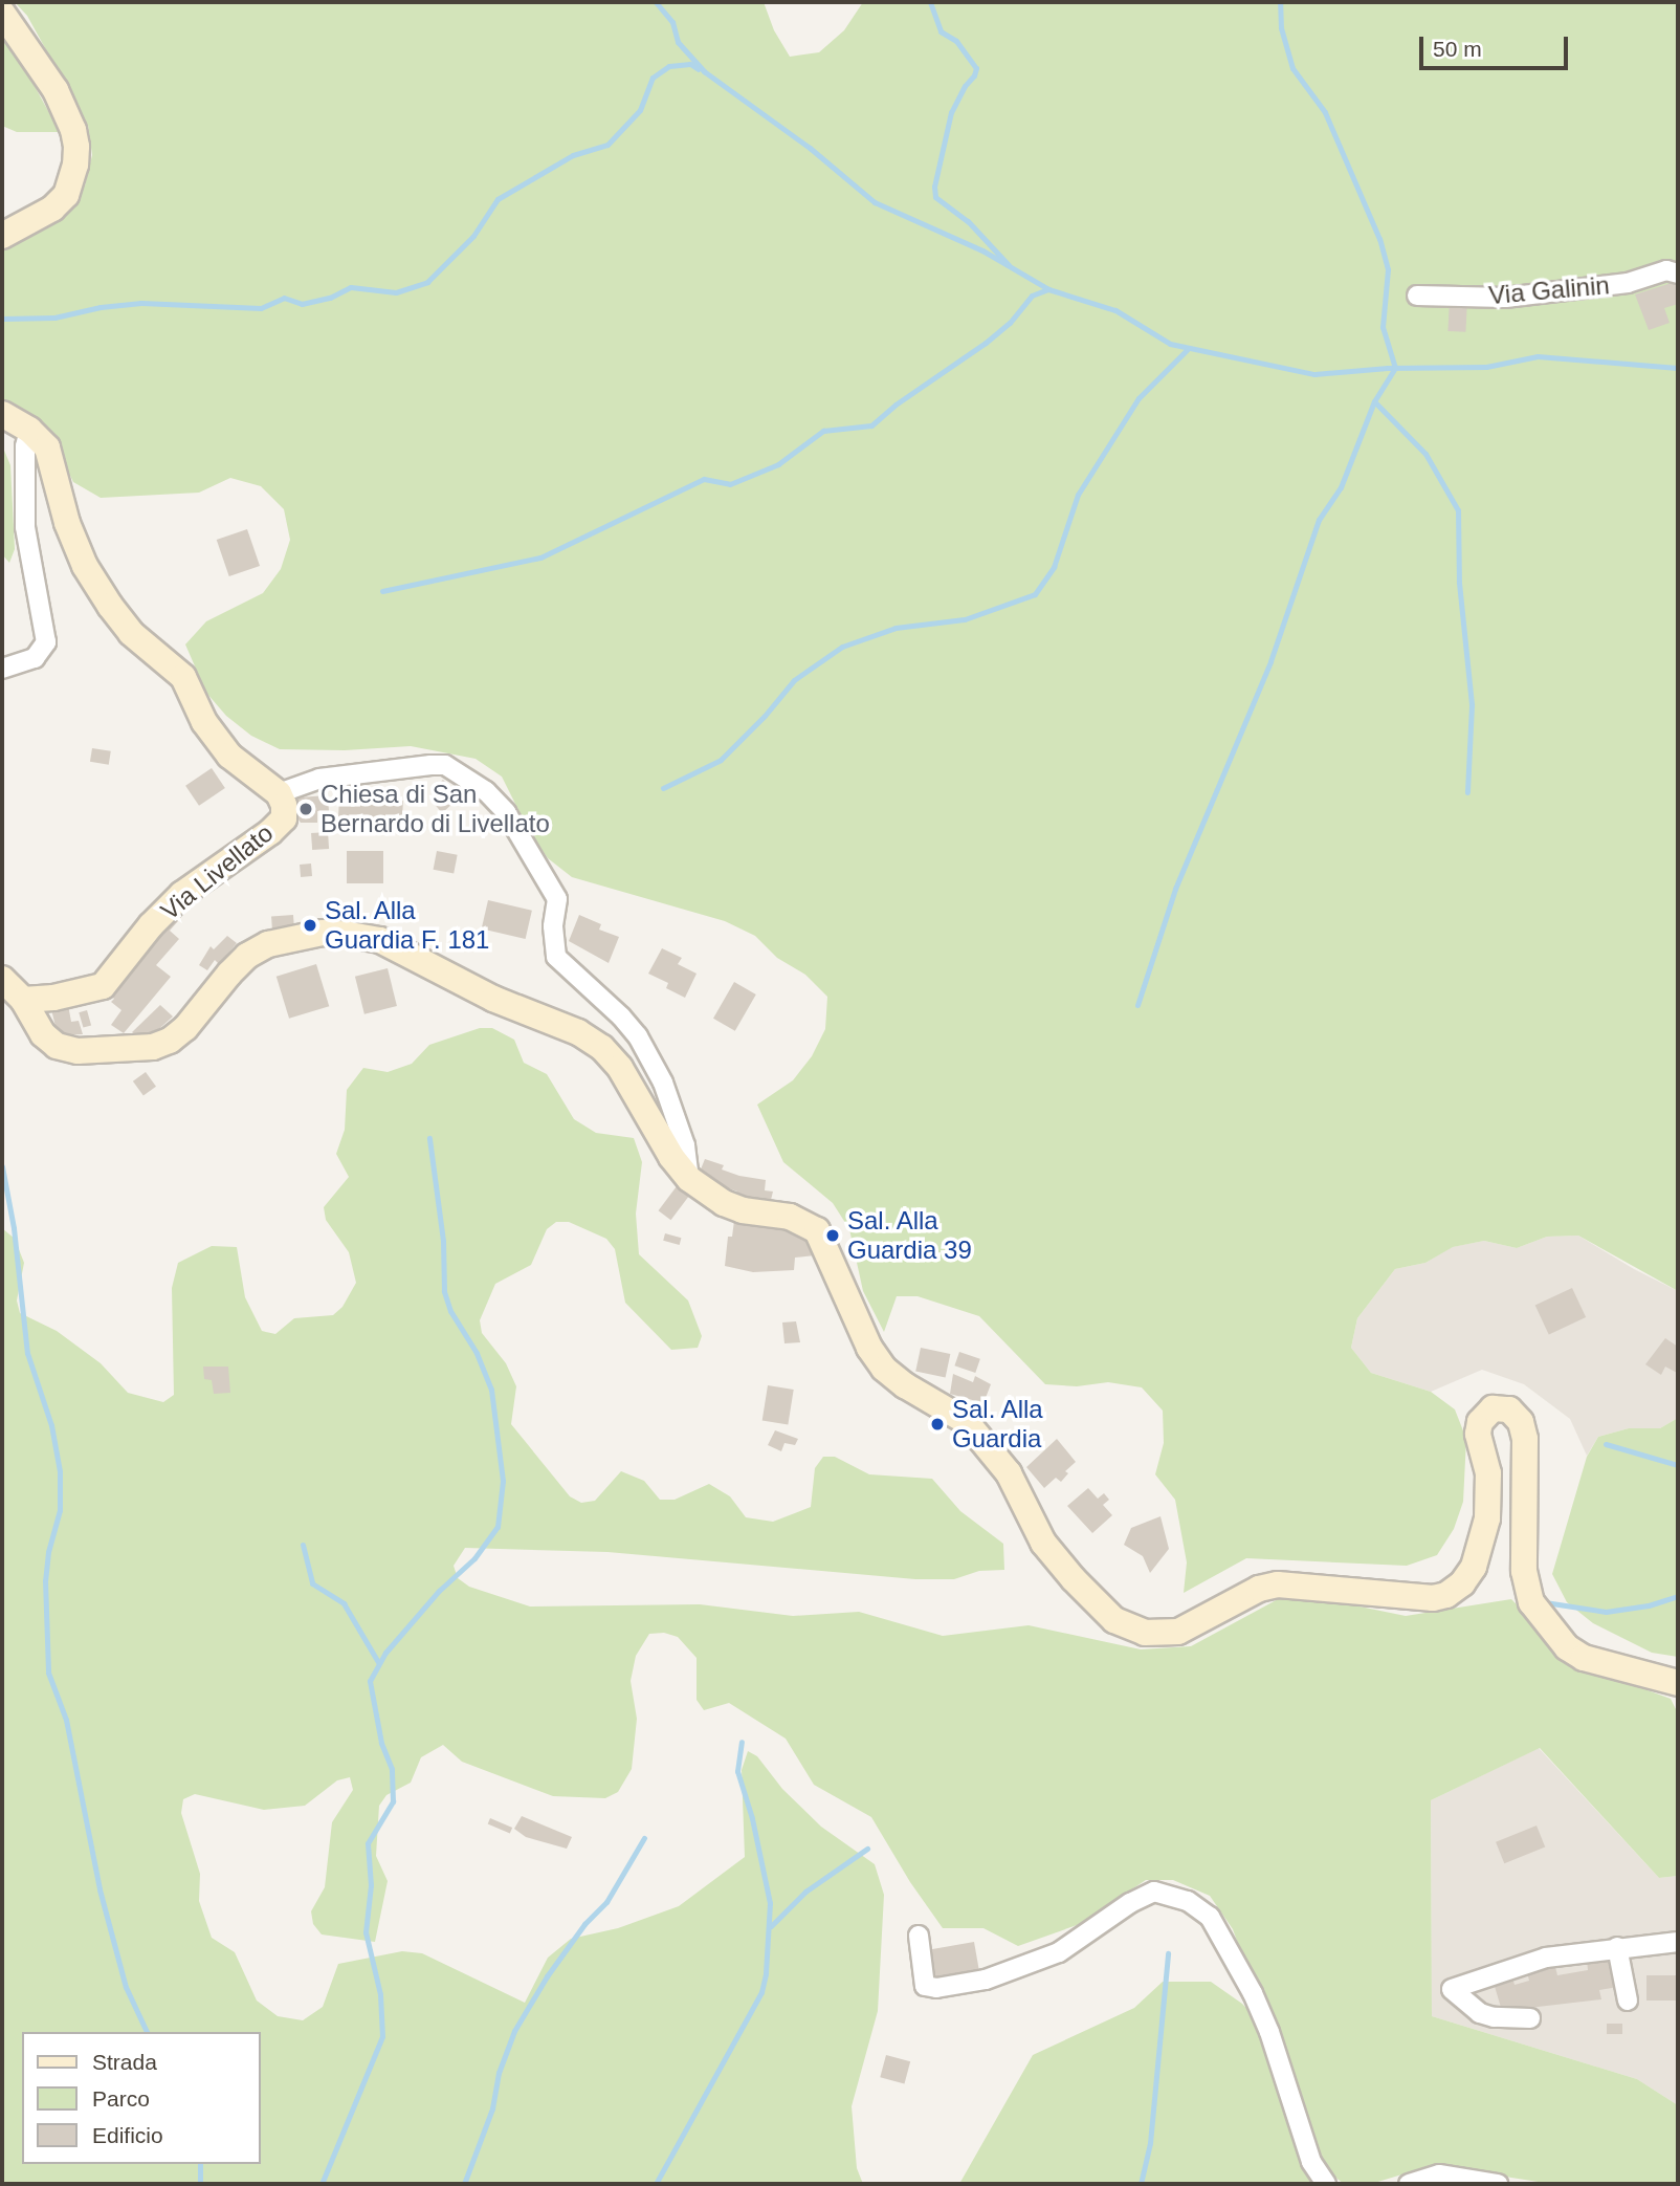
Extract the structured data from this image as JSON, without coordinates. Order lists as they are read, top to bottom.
{
  "streets": {
    "main road": ["Via Livellato"],
    "street": ["Via Galinin"]
  },
  "places": [
    "Chiesa di San Bernardo di Livellato",
    "Sal. Alla Guardia F. 181",
    "Sal. Alla Guardia 39",
    "Sal. Alla Guardia"
  ],
  "legend": ["Strada", "Parco", "Edificio"],
  "scale_bar": "50 m"
}
